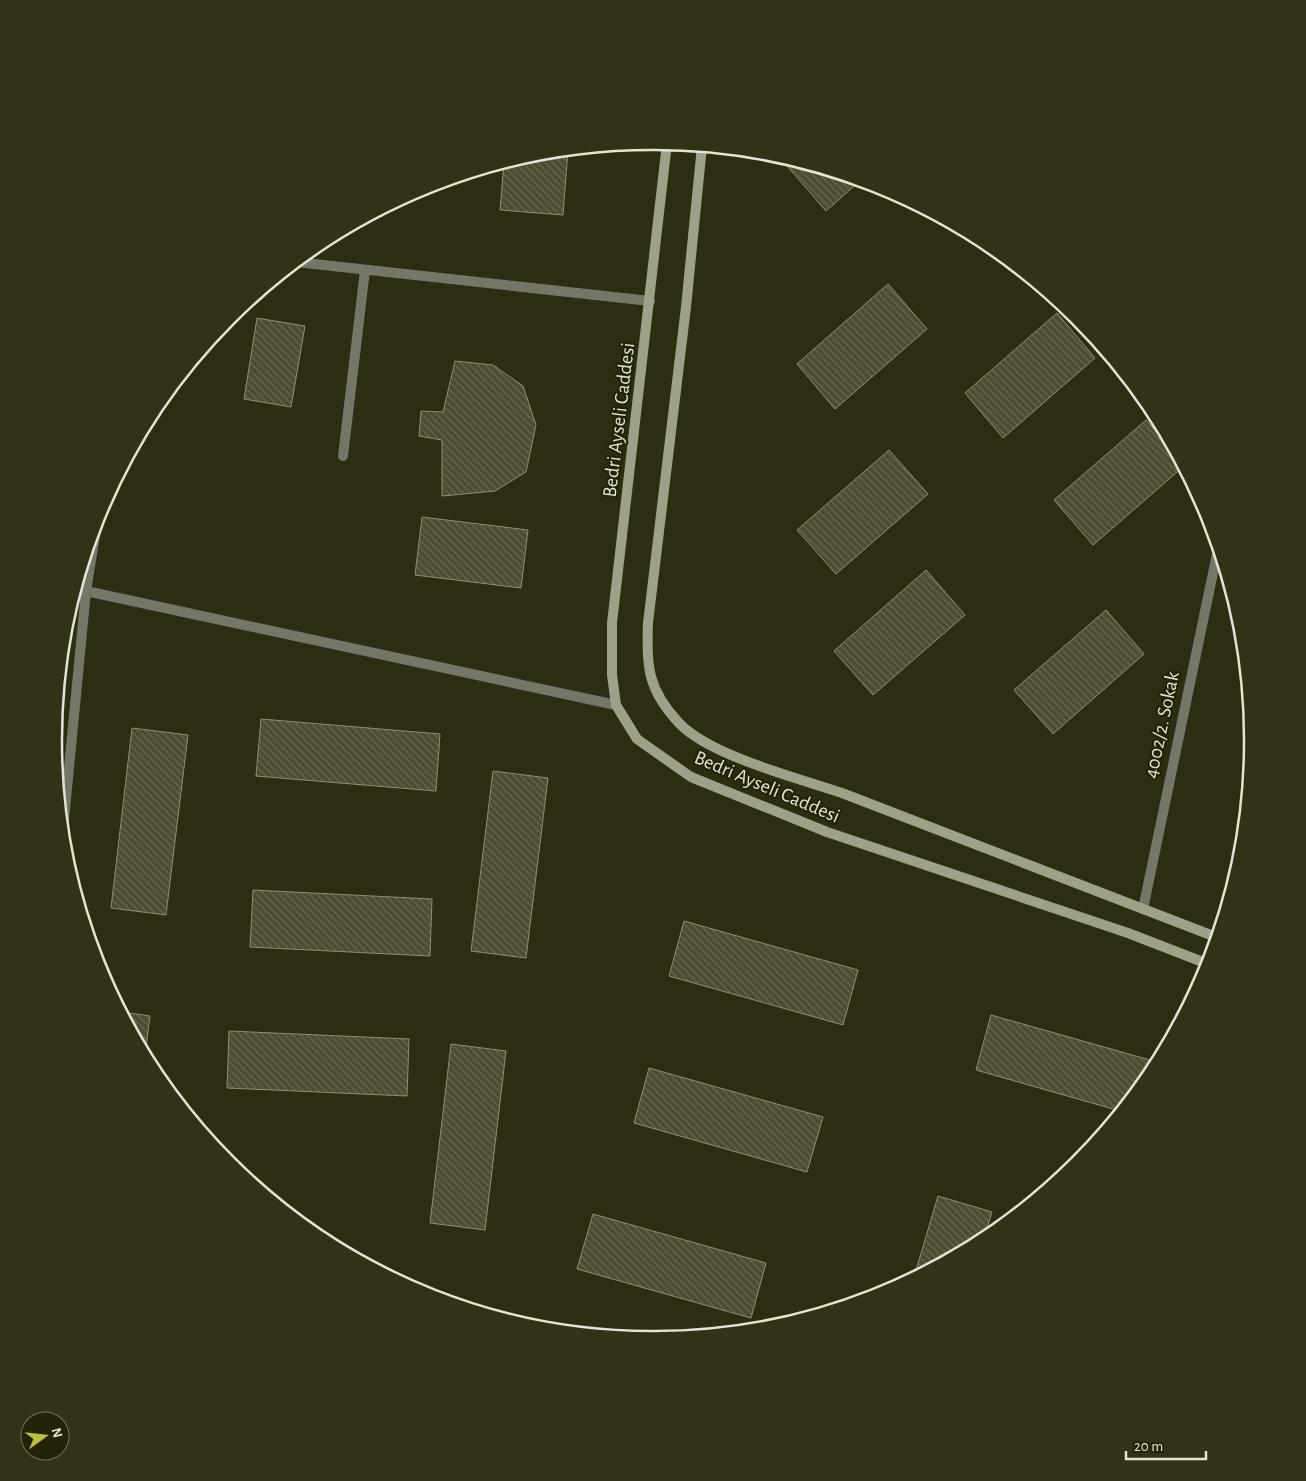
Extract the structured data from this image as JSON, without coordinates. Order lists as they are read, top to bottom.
{
  "streets": {
    "main road": ["Bedri Ayseli Caddesi"],
    "street": ["4002/2. Sokak"]
  },
  "crossings": [
    ["Bedri Ayseli Caddesi", "4002/2. Sokak"]
  ],
  "scale_bar": "20 m",
  "north": "right"
}
